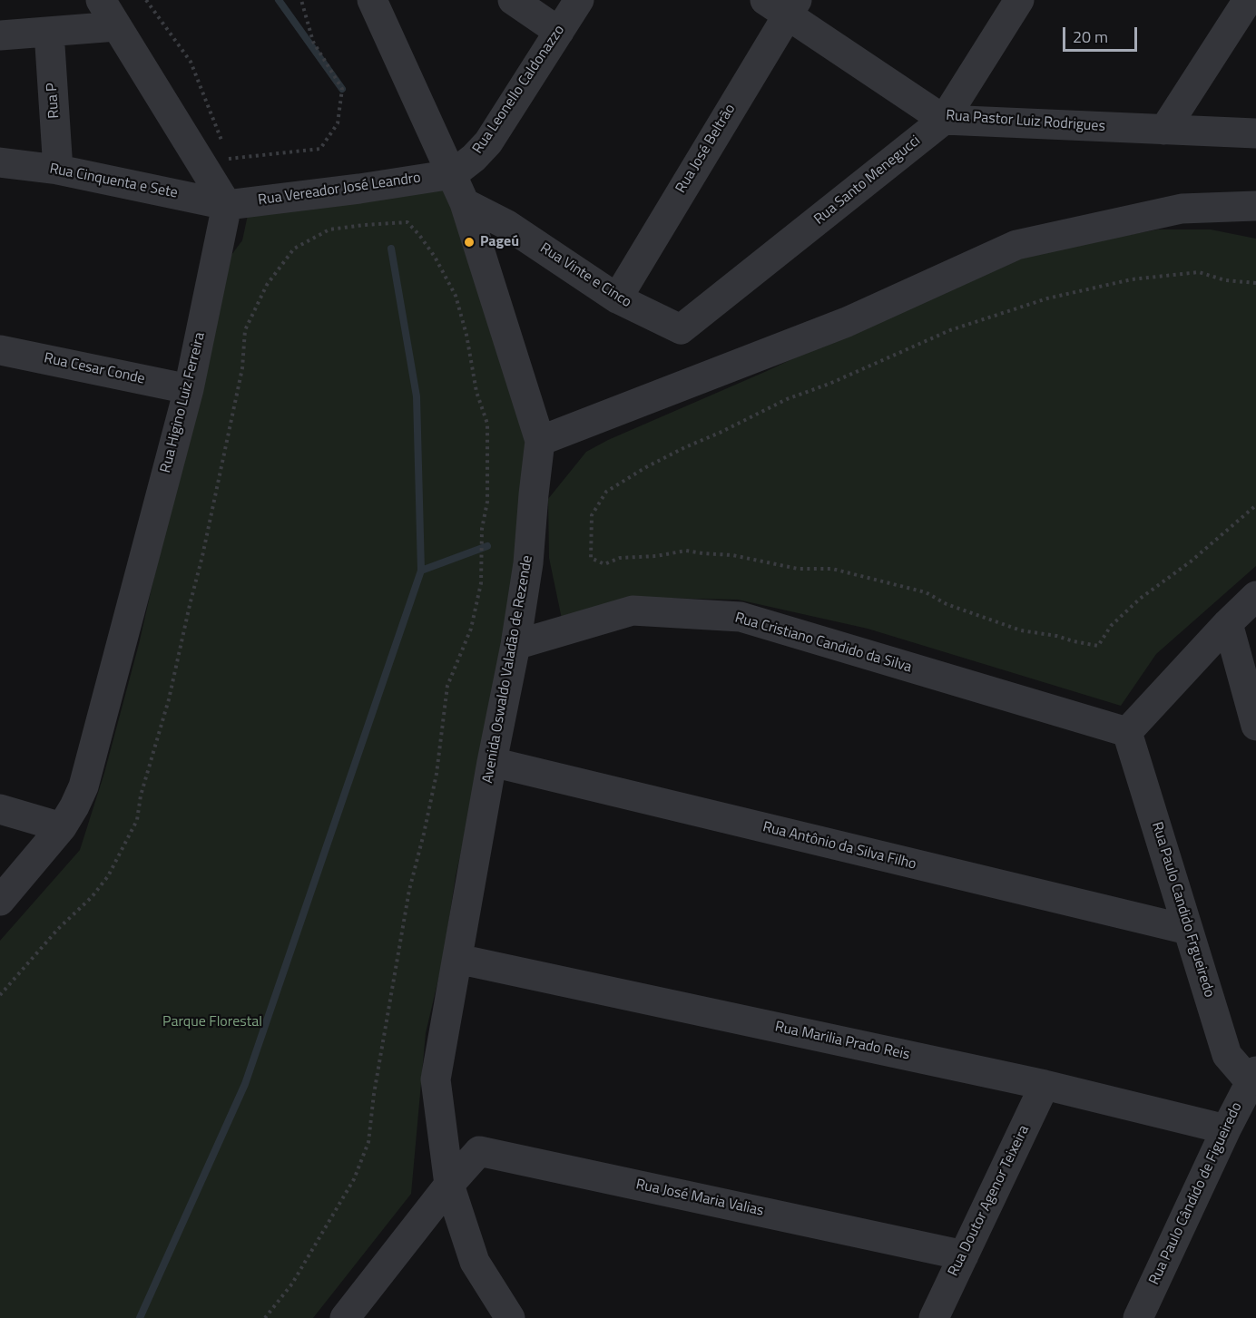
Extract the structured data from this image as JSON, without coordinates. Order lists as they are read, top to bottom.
{
  "streets": {
    "street": [
      "Rua Leonello Caldonazzo",
      "Rua P",
      "Rua Pastor Luiz Rodrigues",
      "Rua José Beltrão",
      "Rua Santo Menegucci",
      "Rua Cinquenta e Sete",
      "Rua Vereador José Leandro",
      "Rua Vinte e Cinco",
      "Rua Cesar Conde",
      "Rua Higino Luiz Ferreira",
      "Rua Cristiano Candido da Silva",
      "Avenida Oswaldo Valadão de Rezende",
      "Rua Antônio da Silva Filho",
      "Rua Paulo Candido Frgueiredo",
      "Rua Marilia Prado Reis",
      "Rua Paulo Cândido de Figueiredo",
      "Rua José Maria Valias",
      "Rua Doutor Agenor Teixeira"
    ]
  },
  "crossings": [
    ["Rua Leonello Caldonazzo", "Rua Vereador José Leandro"],
    ["Rua Leonello Caldonazzo", "Avenida Oswaldo Valadão de Rezende"],
    ["Rua P", "Rua Cinquenta e Sete"],
    ["Rua Pastor Luiz Rodrigues", "Rua José Beltrão"],
    ["Rua Pastor Luiz Rodrigues", "Rua Santo Menegucci"],
    ["Rua José Beltrão", "Rua Vinte e Cinco"],
    ["Rua Santo Menegucci", "Rua Vinte e Cinco"],
    ["Rua Cinquenta e Sete", "Rua Vereador José Leandro"],
    ["Rua Cinquenta e Sete", "Rua Higino Luiz Ferreira"],
    ["Rua Vereador José Leandro", "Rua Higino Luiz Ferreira"],
    ["Rua Vereador José Leandro", "Avenida Oswaldo Valadão de Rezende"],
    ["Rua Vinte e Cinco", "Avenida Oswaldo Valadão de Rezende"],
    ["Rua Cesar Conde", "Rua Higino Luiz Ferreira"],
    ["Rua Cristiano Candido da Silva", "Avenida Oswaldo Valadão de Rezende"],
    ["Rua Cristiano Candido da Silva", "Rua Paulo Candido Frgueiredo"],
    ["Avenida Oswaldo Valadão de Rezende", "Rua Antônio da Silva Filho"],
    ["Avenida Oswaldo Valadão de Rezende", "Rua Marilia Prado Reis"],
    ["Avenida Oswaldo Valadão de Rezende", "Rua José Maria Valias"],
    ["Rua Antônio da Silva Filho", "Rua Paulo Candido Frgueiredo"],
    ["Rua Paulo Candido Frgueiredo", "Rua Paulo Cândido de Figueiredo"],
    ["Rua Marilia Prado Reis", "Rua Paulo Cândido de Figueiredo"],
    ["Rua Marilia Prado Reis", "Rua Doutor Agenor Teixeira"],
    ["Rua José Maria Valias", "Rua Doutor Agenor Teixeira"]
  ],
  "parks": ["Parque Florestal"],
  "places": ["Pageú"],
  "scale_bar": "20 m"
}
